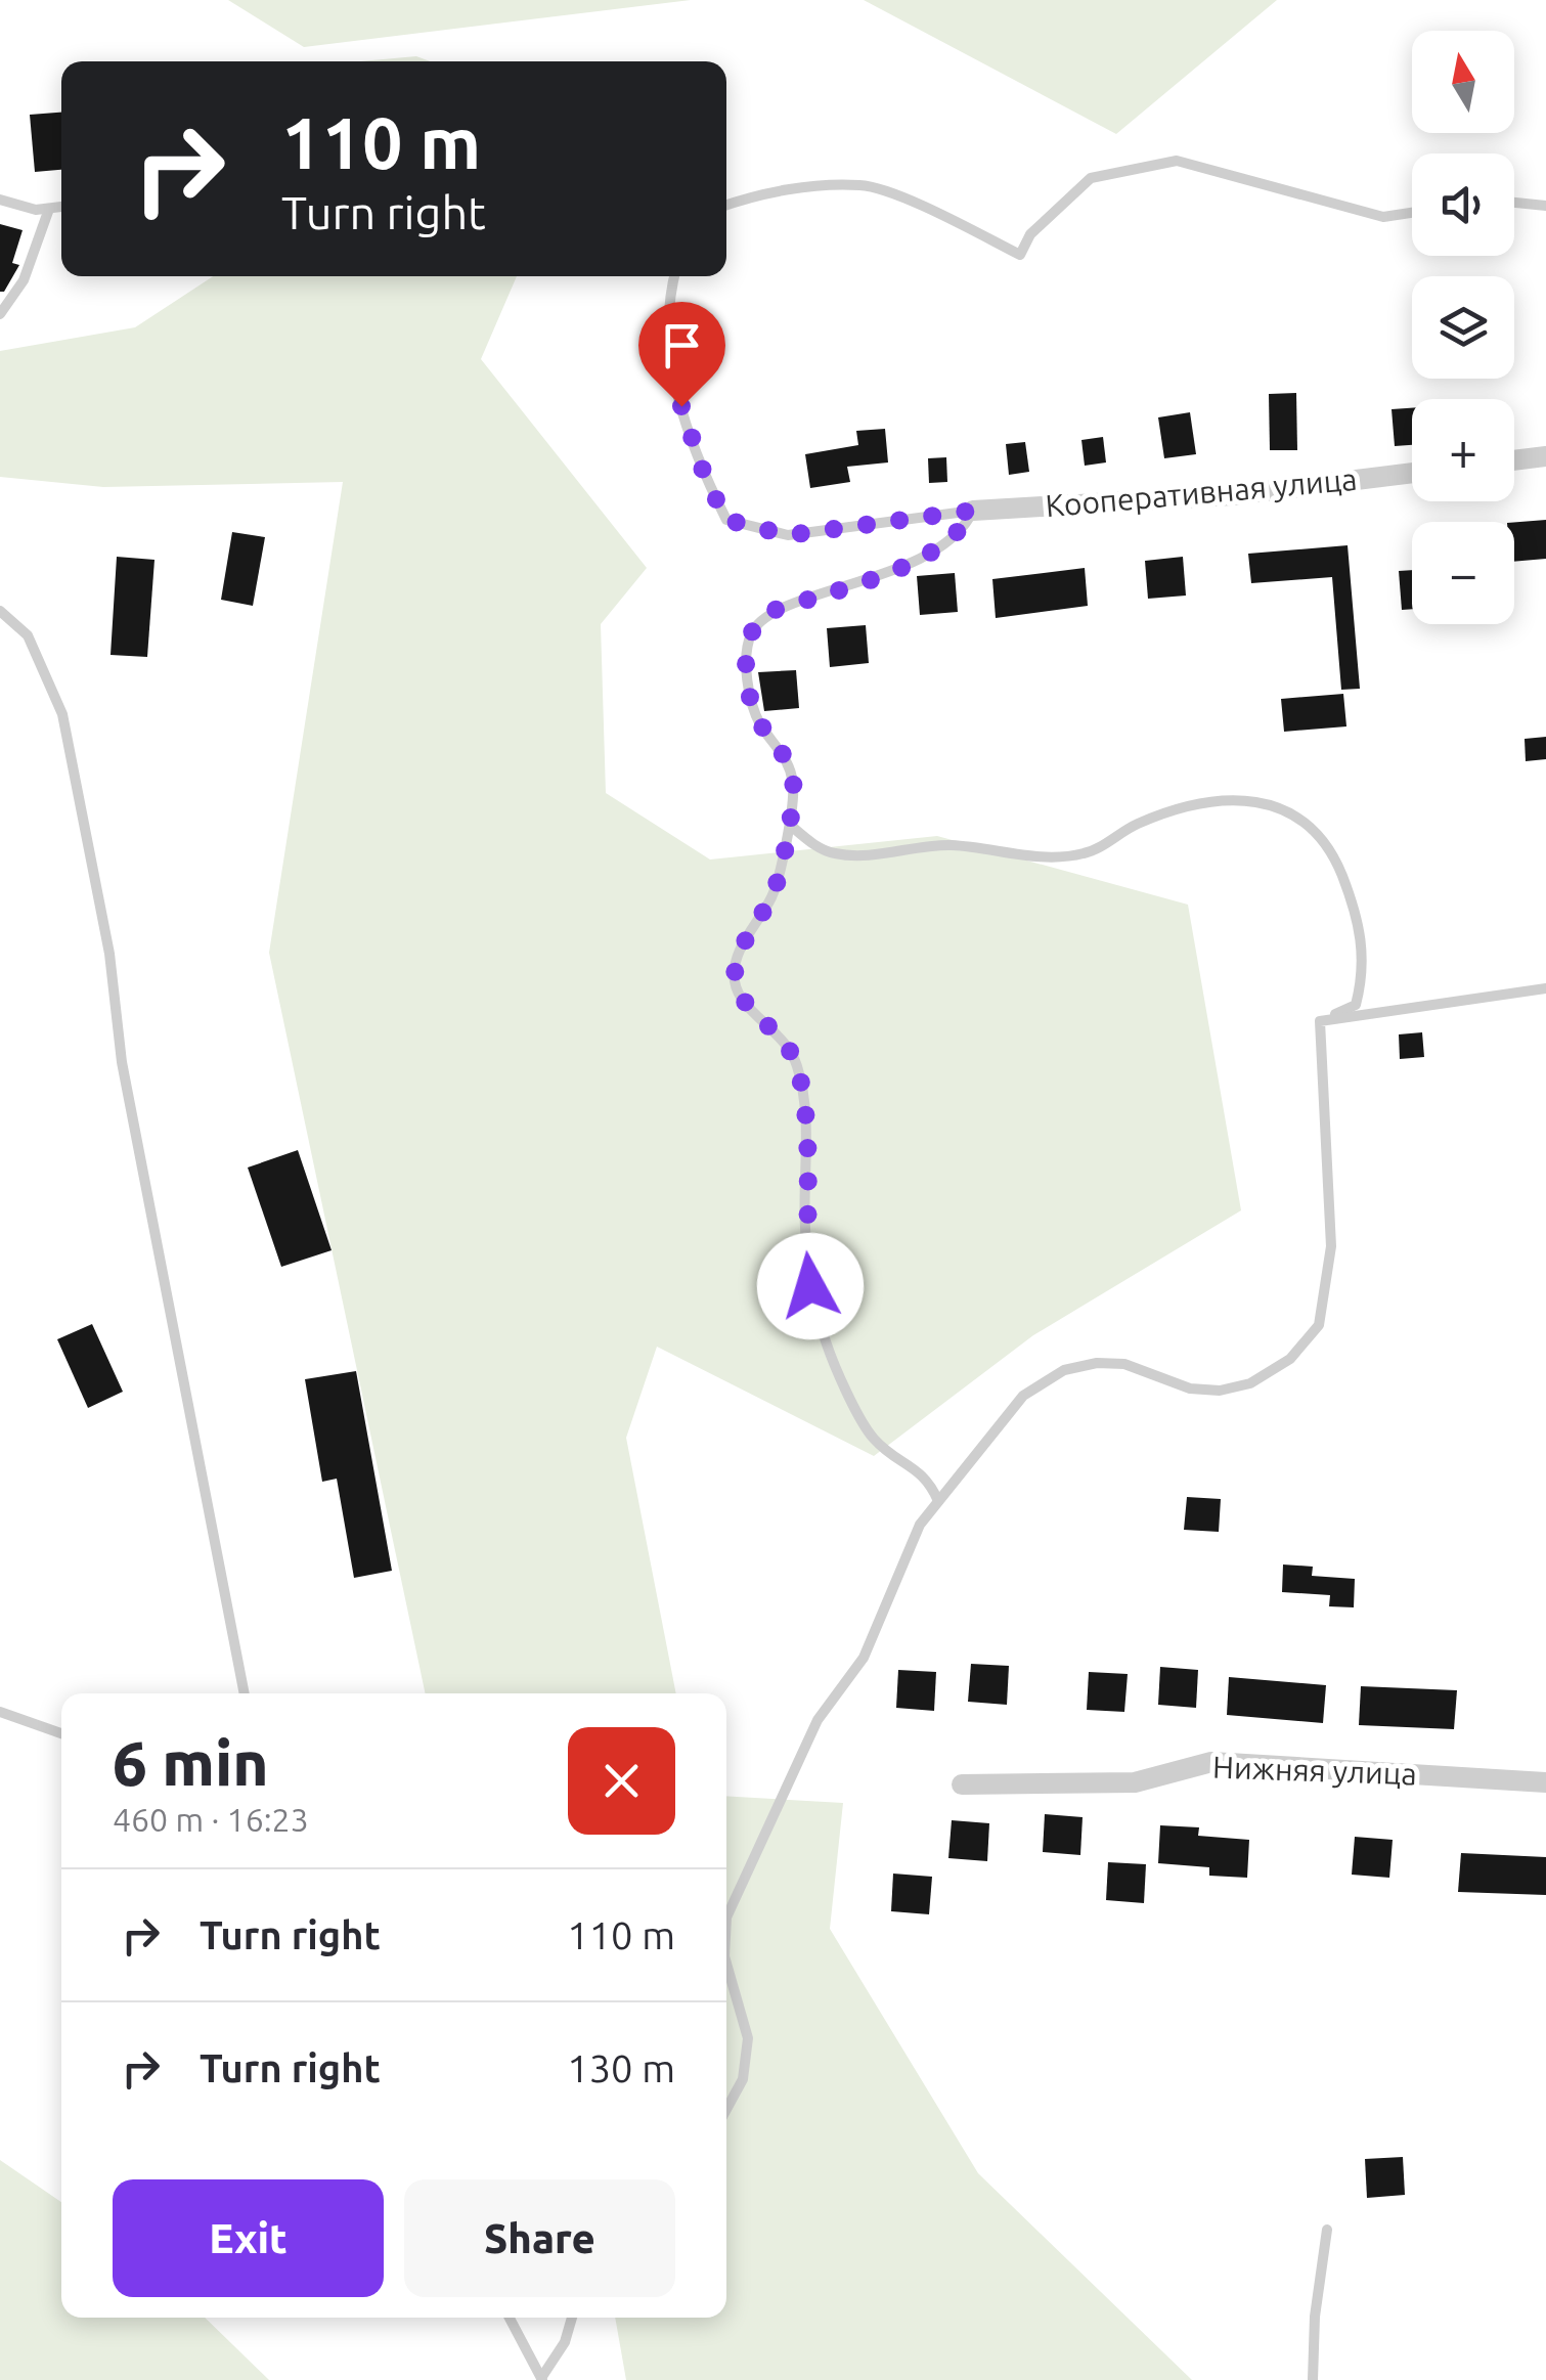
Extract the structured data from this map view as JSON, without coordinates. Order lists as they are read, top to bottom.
{
  "streets": {
    "street": ["Кооперативная улица", "Нижняя улица"]
  },
  "north": "top",
  "page": {
    "map_buttons": ["+", "−"],
    "turn": ["110 m", "Turn right"],
    "heading": ["6 min", "460 m · 16:23"],
    "list": [
      {
        "name": "Turn right",
        "value": "110 m"
      },
      {
        "name": "Turn right",
        "value": "130 m"
      }
    ],
    "buttons": ["Exit", "Share"]
  }
}
